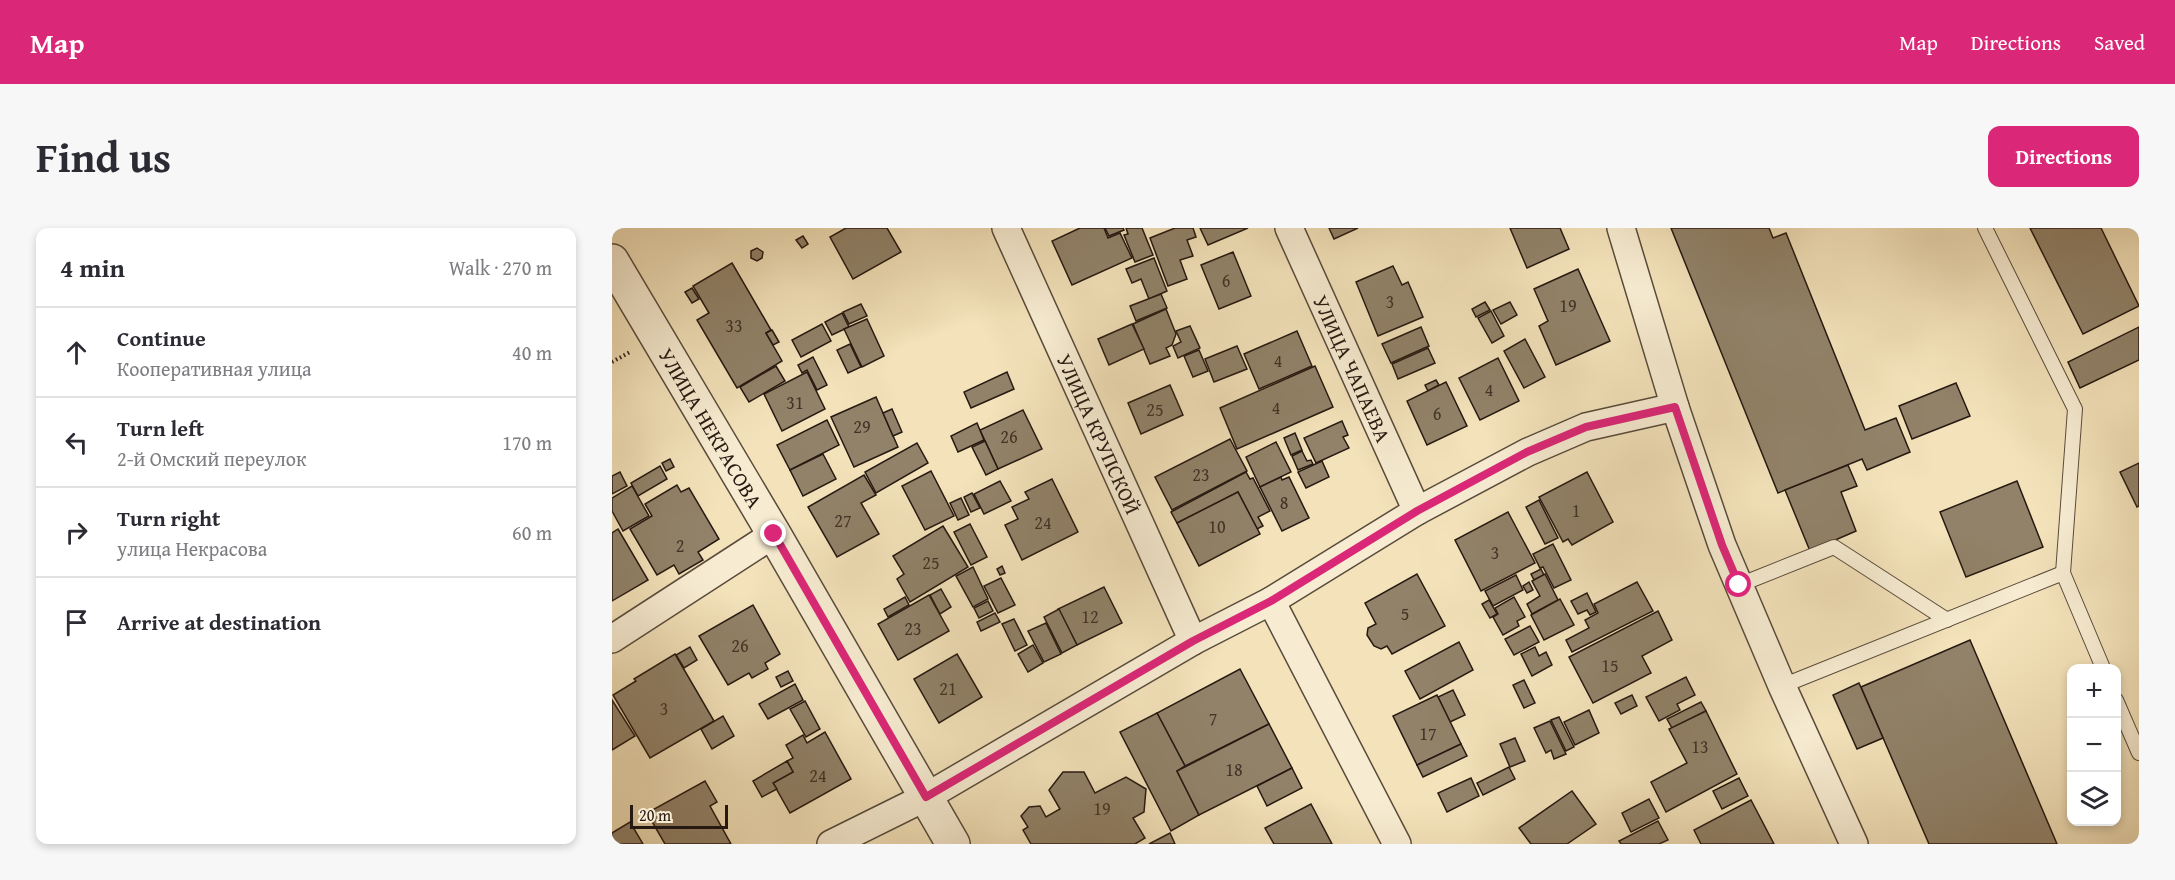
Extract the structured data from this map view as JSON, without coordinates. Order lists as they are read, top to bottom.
{
  "streets": {
    "street": ["УЛИЦА ЧАПАЕВА", "УЛИЦА НЕКРАСОВА", "УЛИЦА КРУПСКОЙ"]
  },
  "house_numbers": [
    "6",
    "3",
    "19",
    "33",
    "4",
    "4",
    "31",
    "4",
    "25",
    "6",
    "29",
    "26",
    "23",
    "8",
    "1",
    "27",
    "24",
    "10",
    "2",
    "3",
    "25",
    "5",
    "12",
    "23",
    "26",
    "15",
    "21",
    "3",
    "7",
    "17",
    "13",
    "18",
    "24",
    "19"
  ],
  "scale_bar": "20 m",
  "page": {
    "header": "Map",
    "nav": ["Map", "Directions", "Saved"],
    "title": "Find us",
    "buttons": "Directions",
    "heading": ["4 min", "Walk · 270 m"],
    "list": [
      ["Continue", "Кооперативная улица", "40 m"],
      ["Turn left", "2-й Омский переулок", "170 m"],
      ["Turn right", "улица Некрасова", "60 m"],
      "Arrive at destination"
    ],
    "map_buttons": ["+", "−"],
    "scale": "20 m"
  }
}
